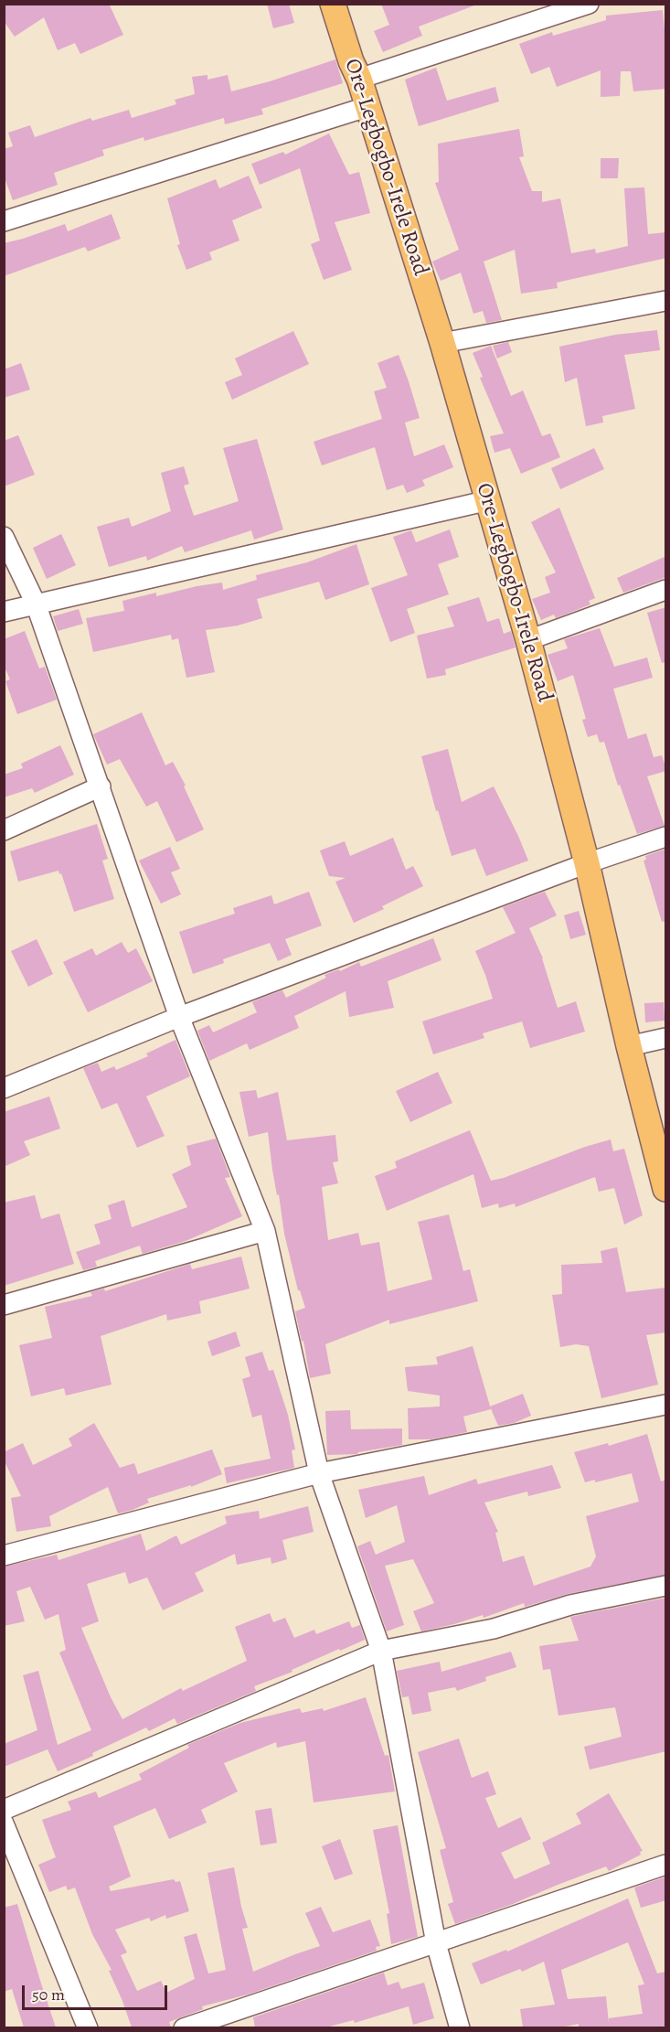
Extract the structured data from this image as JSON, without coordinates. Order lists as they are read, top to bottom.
{
  "streets": {
    "main road": ["Ore-Legbogbo-Irele Road"]
  },
  "scale_bar": "50 m"
}
